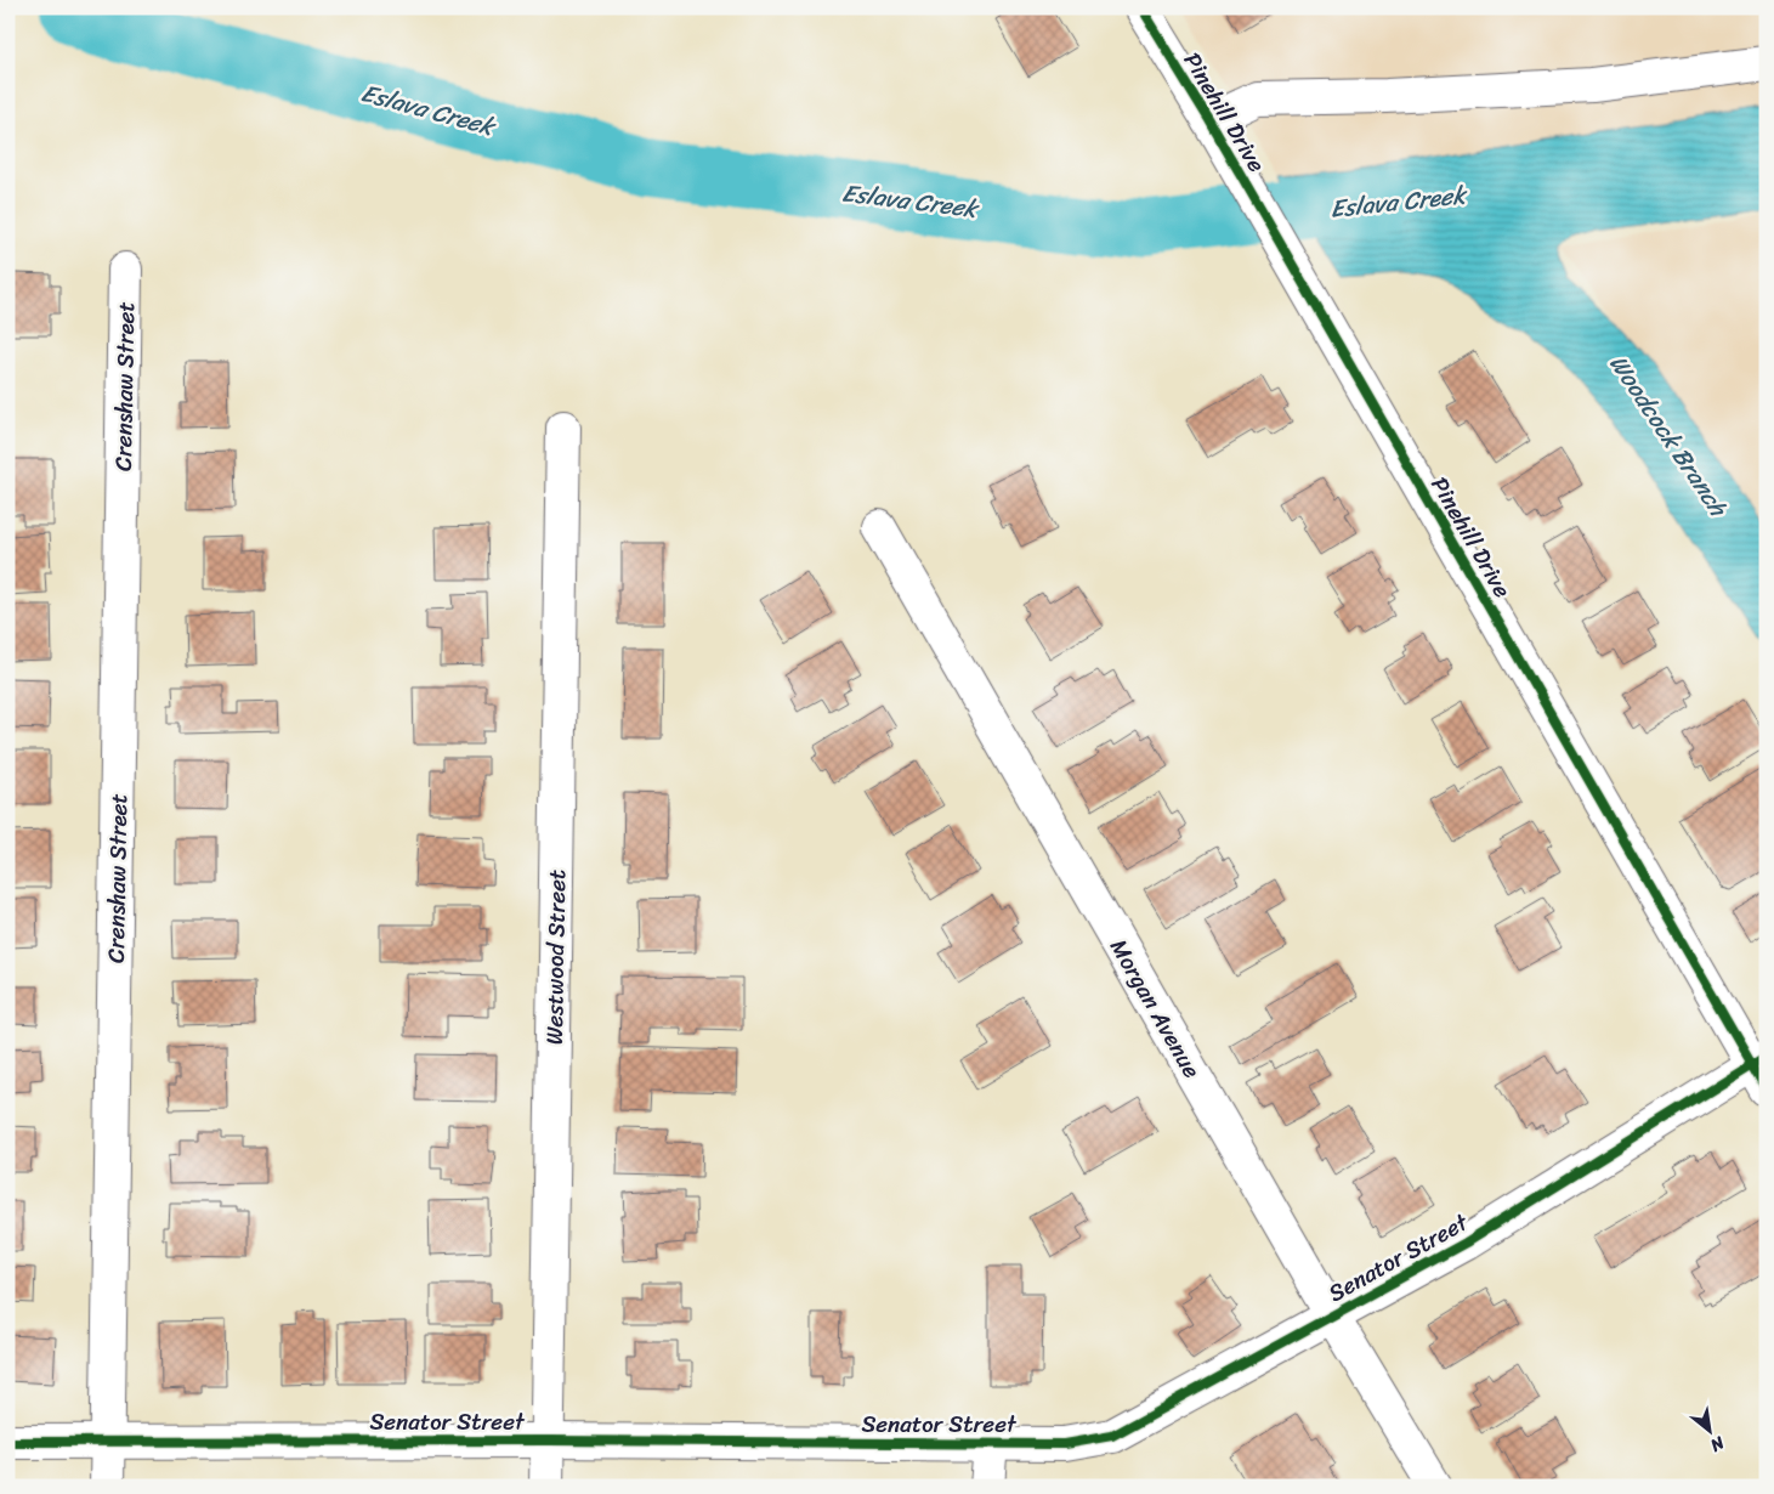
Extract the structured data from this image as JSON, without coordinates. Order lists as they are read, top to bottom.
{
  "streets": {
    "street": [
      "Pinehill Drive",
      "Crenshaw Street",
      "Westwood Street",
      "Morgan Avenue",
      "Senator Street"
    ]
  },
  "crossings": [
    ["Pinehill Drive", "Senator Street"],
    ["Crenshaw Street", "Senator Street"],
    ["Westwood Street", "Senator Street"],
    ["Morgan Avenue", "Senator Street"]
  ],
  "water": ["Eslava Creek", "Woodcock Branch"],
  "north": "bottom right"
}
